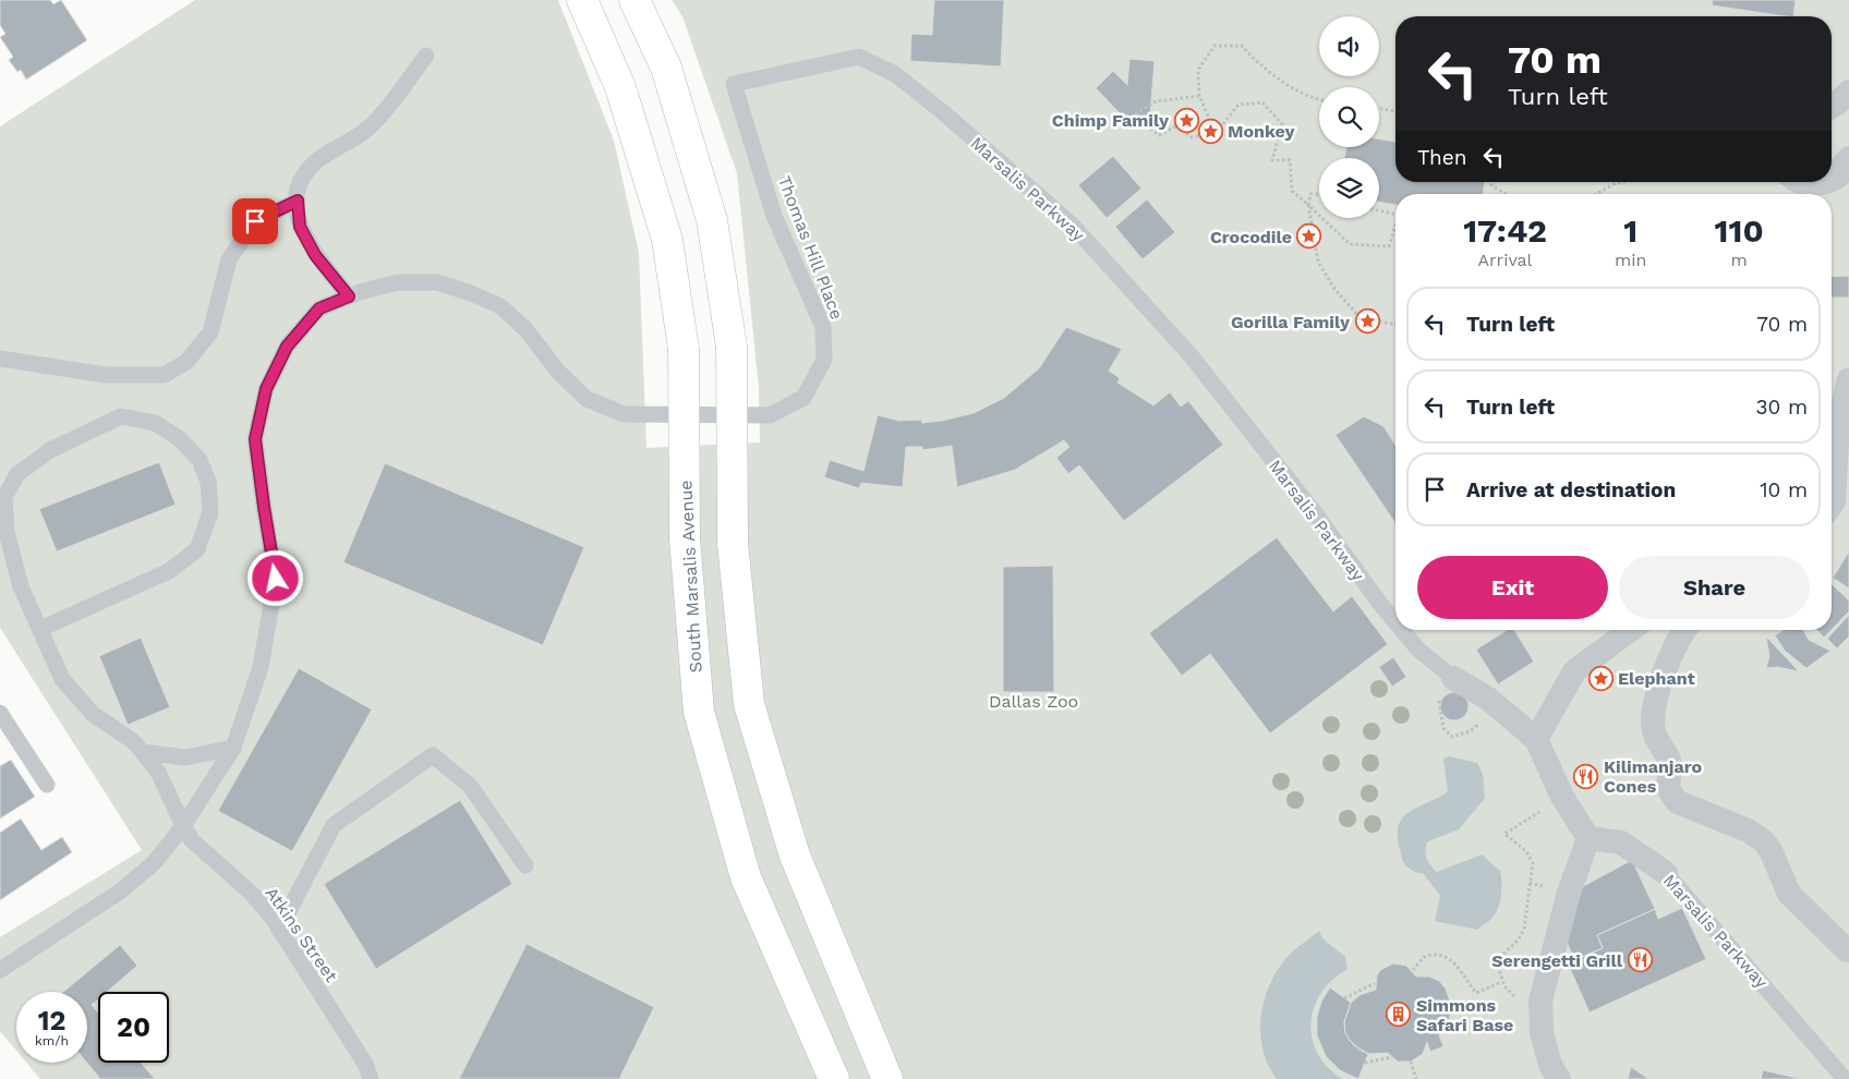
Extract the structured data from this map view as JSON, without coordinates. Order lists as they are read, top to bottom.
{
  "streets": {
    "main road": ["South Marsalis Avenue"],
    "street": ["Marsalis Parkway"],
    "lane": ["Thomas Hill Place", "Atkins Street"]
  },
  "crossings": [
    ["Marsalis Parkway", "Thomas Hill Place"],
    ["Thomas Hill Place", "Atkins Street"]
  ],
  "parks": ["Dallas Zoo"],
  "places": {
    "place": [
      "Chimp Family",
      "Monkey",
      "Crocodile",
      "Gorilla Family",
      "Elephant"
    ],
    "restaurant": ["Kilimanjaro Cones", "Serengetti Grill"],
    "building": ["Simmons Safari Base"]
  },
  "page": {
    "turn": ["70 m", "Turn left"],
    "then": "Then",
    "eta": [
      "17:42",
      "Arrival",
      "1",
      "min",
      "110",
      "m"
    ],
    "list": [
      {
        "name": "Turn left",
        "value": "70 m"
      },
      {
        "name": "Turn left",
        "value": "30 m"
      },
      {
        "name": "Arrive at destination",
        "value": "10 m"
      }
    ],
    "buttons": ["Exit", "Share"],
    "speed": "12 km/h",
    "limit": "20"
  }
}
